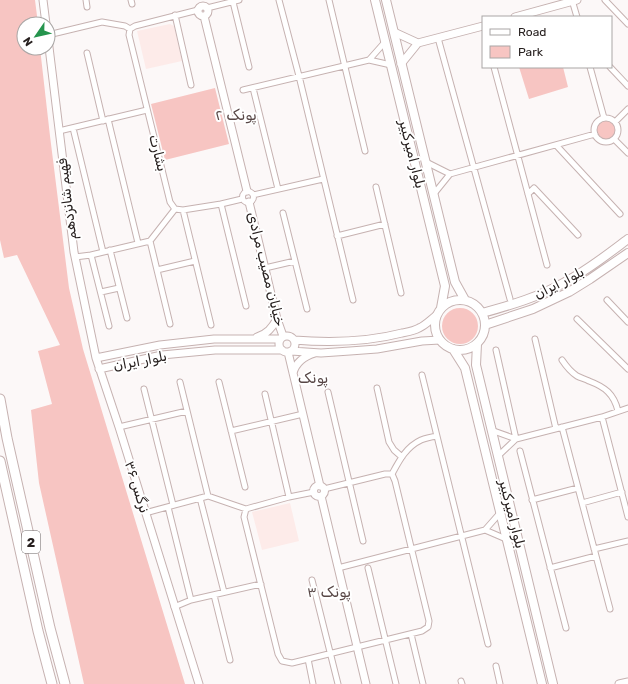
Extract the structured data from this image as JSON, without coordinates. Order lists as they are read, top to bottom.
{
  "streets": {
    "highway": ["2"],
    "main road": ["بلوار امیرکبیر", "بلوار ایران"],
    "street": [
      "بشارت",
      "فهیم شانزدهم",
      "خیابان مصیب مرادی",
      "نرگس ۳۶"
    ]
  },
  "crossings": [
    ["بلوار امیرکبیر", "بلوار ایران"],
    ["فهیم شانزدهم", "بلوار ایران"],
    ["خیابان مصیب مرادی", "بلوار ایران"],
    ["بلوار ایران", "نرگس ۳۶"]
  ],
  "districts": ["پونک ۲", "پونک", "پونک ۳"],
  "legend": ["Road", "Park"],
  "north": "bottom left"
}
